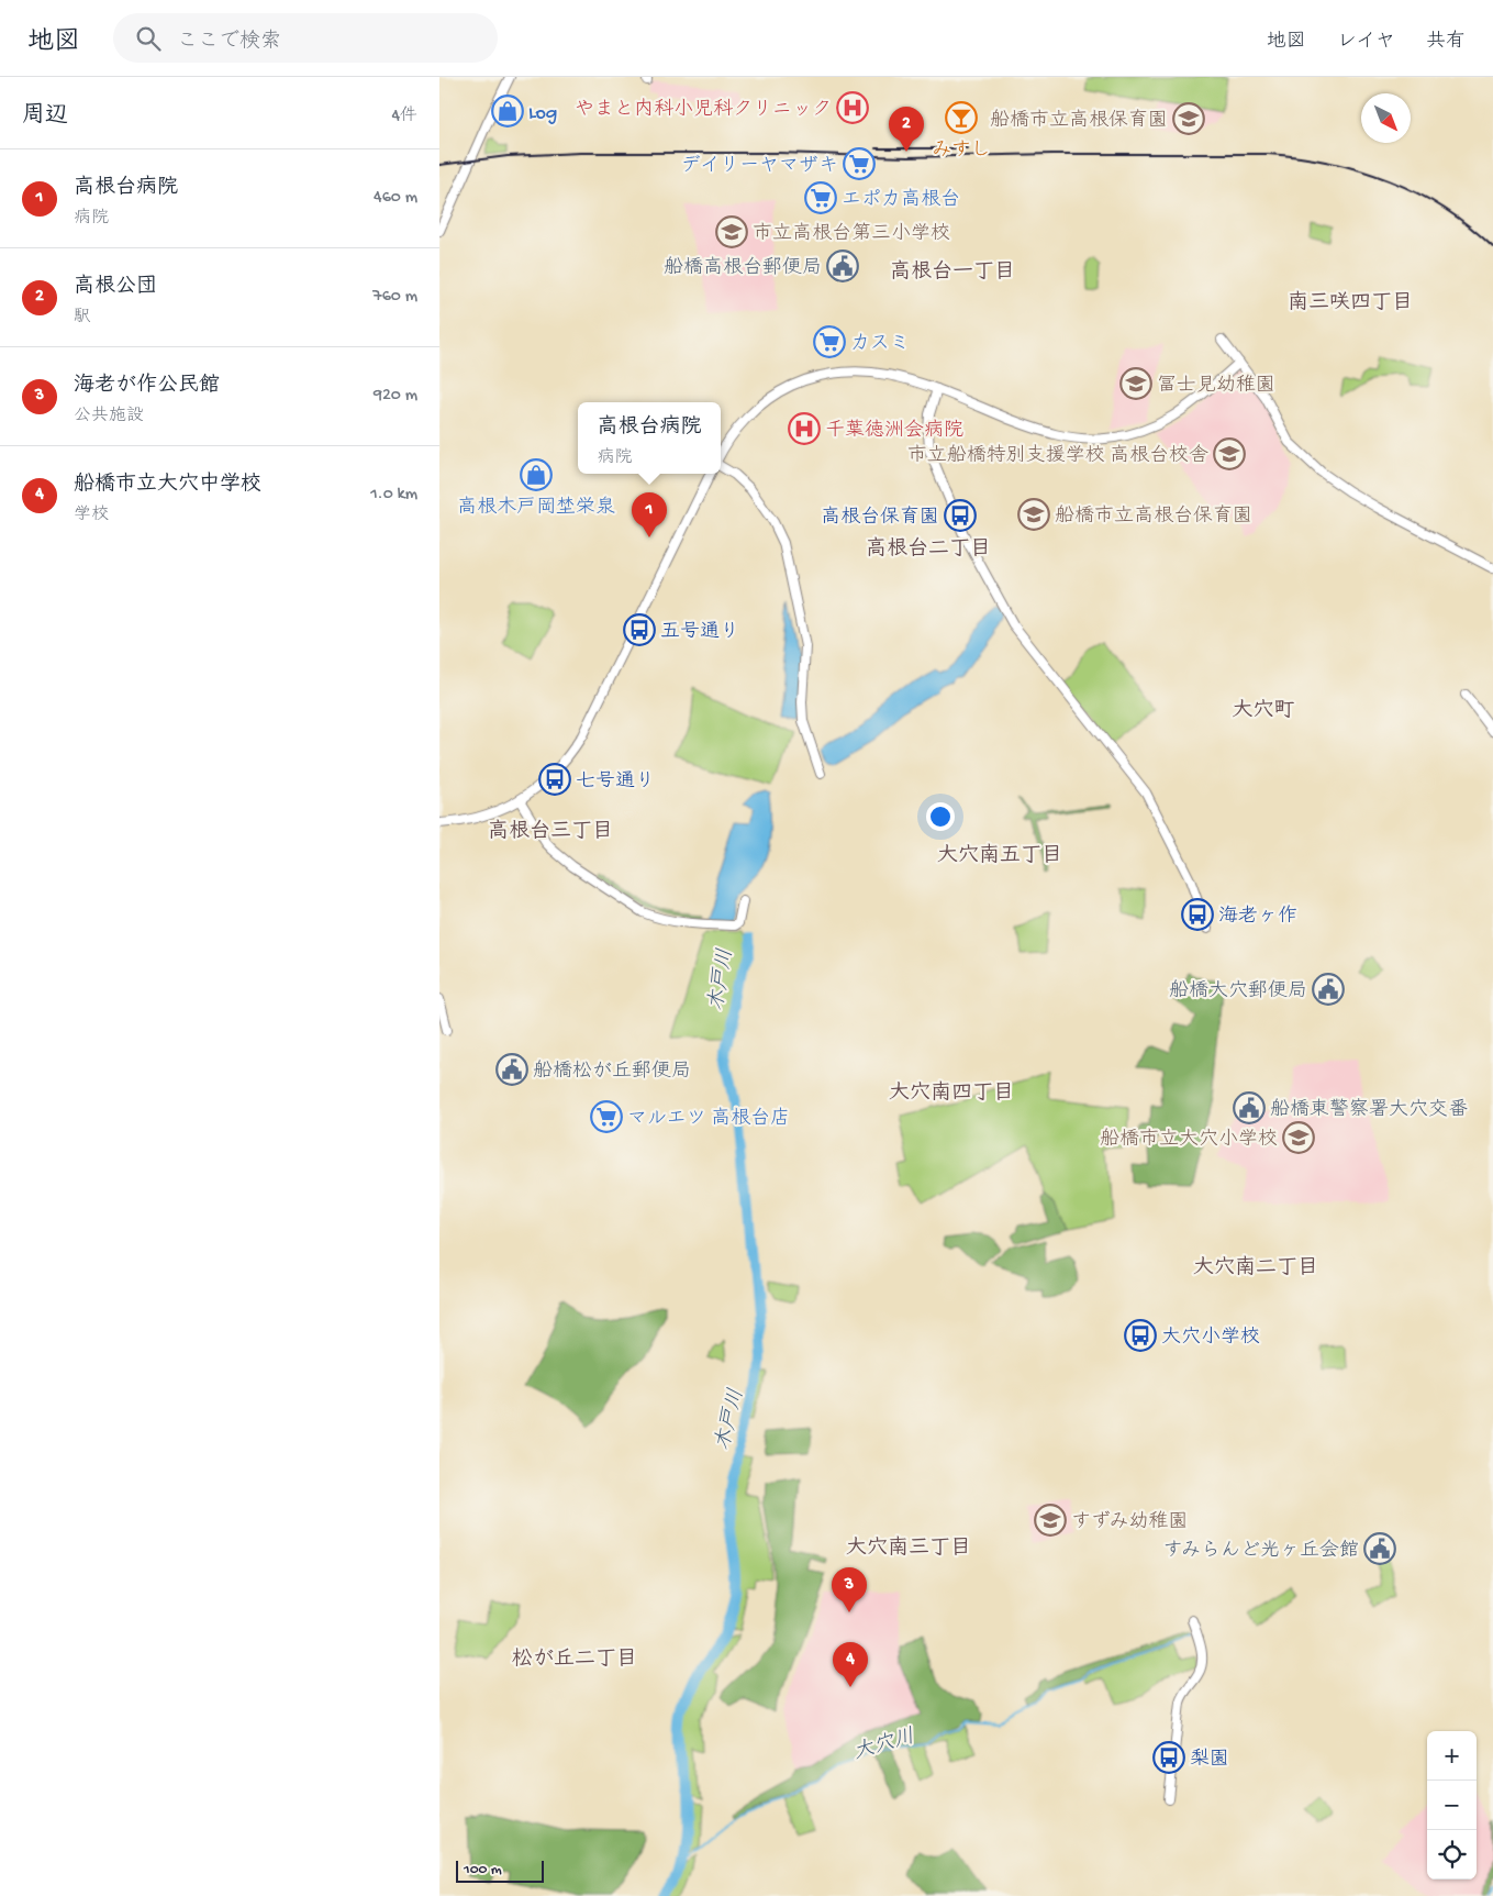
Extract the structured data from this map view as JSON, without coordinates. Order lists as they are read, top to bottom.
{
  "districts": [
    "高根台一丁目",
    "南三咲四丁目",
    "高根台二丁目",
    "大穴町",
    "高根台三丁目",
    "大穴南五丁目",
    "大穴南四丁目",
    "大穴南二丁目",
    "大穴南三丁目",
    "松が丘二丁目"
  ],
  "water": ["木戸川", "大穴川"],
  "places": {
    "hospital": ["やまと内科小児科クリニック", "千葉徳洲会病院"],
    "shop": ["Log", "高根木戸岡埜栄泉"],
    "bar": ["みすし"],
    "school or university": [
      "船橋市立高根保育園",
      "市立高根台第三小学校",
      "冨士見幼稚園",
      "市立船橋特別支援学校 高根台校舎",
      "船橋市立高根台保育園",
      "船橋市立大穴小学校",
      "すずみ幼稚園"
    ],
    "supermarket": [
      "デイリーヤマザキ",
      "エポカ高根台",
      "カスミ",
      "マルエツ 高根台店"
    ],
    "public building": [
      "船橋高根台郵便局",
      "船橋大穴郵便局",
      "船橋松が丘郵便局",
      "船橋東警察署大穴交番",
      "すみらんど光ヶ丘会館"
    ],
    "bus stop": [
      "高根台保育園",
      "五号通り",
      "七号通り",
      "海老ヶ作",
      "大穴小学校",
      "梨園"
    ]
  },
  "scale_bar": "100 m",
  "north": "bottom right",
  "page": {
    "header": "地図",
    "search": "ここで検索",
    "nav": ["地図", "レイヤ", "共有"],
    "heading": ["周辺", "4件"],
    "pins": [
      "2",
      "1",
      "3",
      "4"
    ],
    "list": [
      {
        "mark": "1",
        "name": "高根台病院",
        "note": "病院",
        "value": "460 m"
      },
      {
        "mark": "2",
        "name": "高根公団",
        "note": "駅",
        "value": "760 m"
      },
      {
        "mark": "3",
        "name": "海老が作公民館",
        "note": "公共施設",
        "value": "920 m"
      },
      {
        "mark": "4",
        "name": "船橋市立大穴中学校",
        "note": "学校",
        "value": "1.0 km"
      }
    ],
    "popup": ["高根台病院", "病院"],
    "map_buttons": ["+", "−"],
    "scale": "100 m"
  }
}
